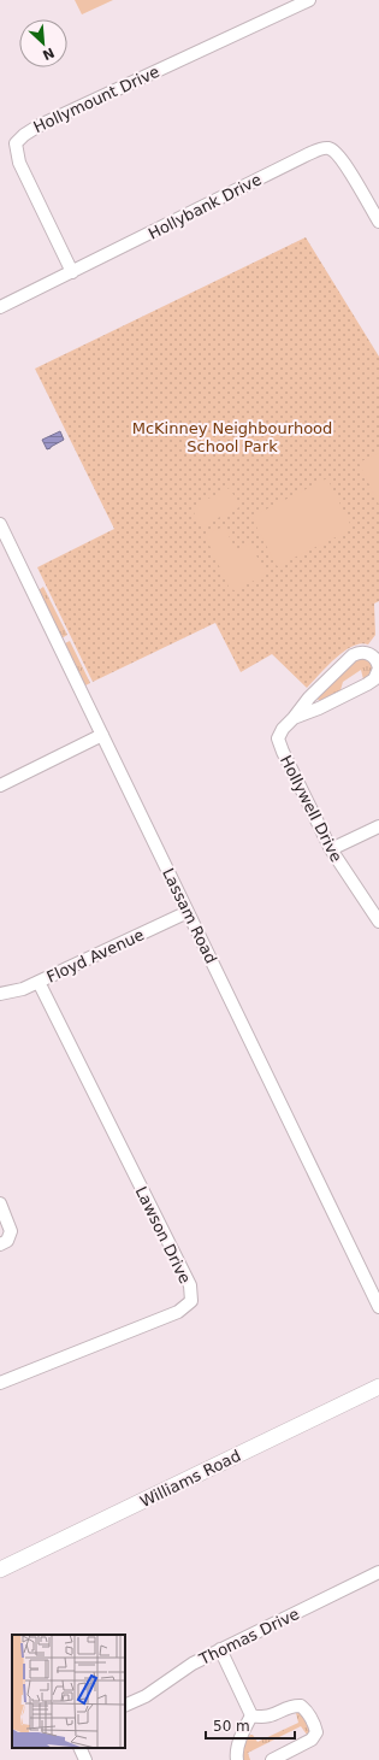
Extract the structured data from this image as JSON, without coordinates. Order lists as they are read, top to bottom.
{
  "streets": {
    "street": [
      "Hollymount Drive",
      "Hollybank Drive",
      "Hollywell Drive",
      "Lassam Road",
      "Floyd Avenue",
      "Lawson Drive",
      "Williams Road",
      "Thomas Drive"
    ]
  },
  "crossings": [
    ["Hollymount Drive", "Hollybank Drive"],
    ["Lassam Road", "Floyd Avenue"],
    ["Floyd Avenue", "Lawson Drive"]
  ],
  "parks": ["McKinney Neighbourhood School Park"],
  "scale_bar": "50 m",
  "north": "bottom right"
}
